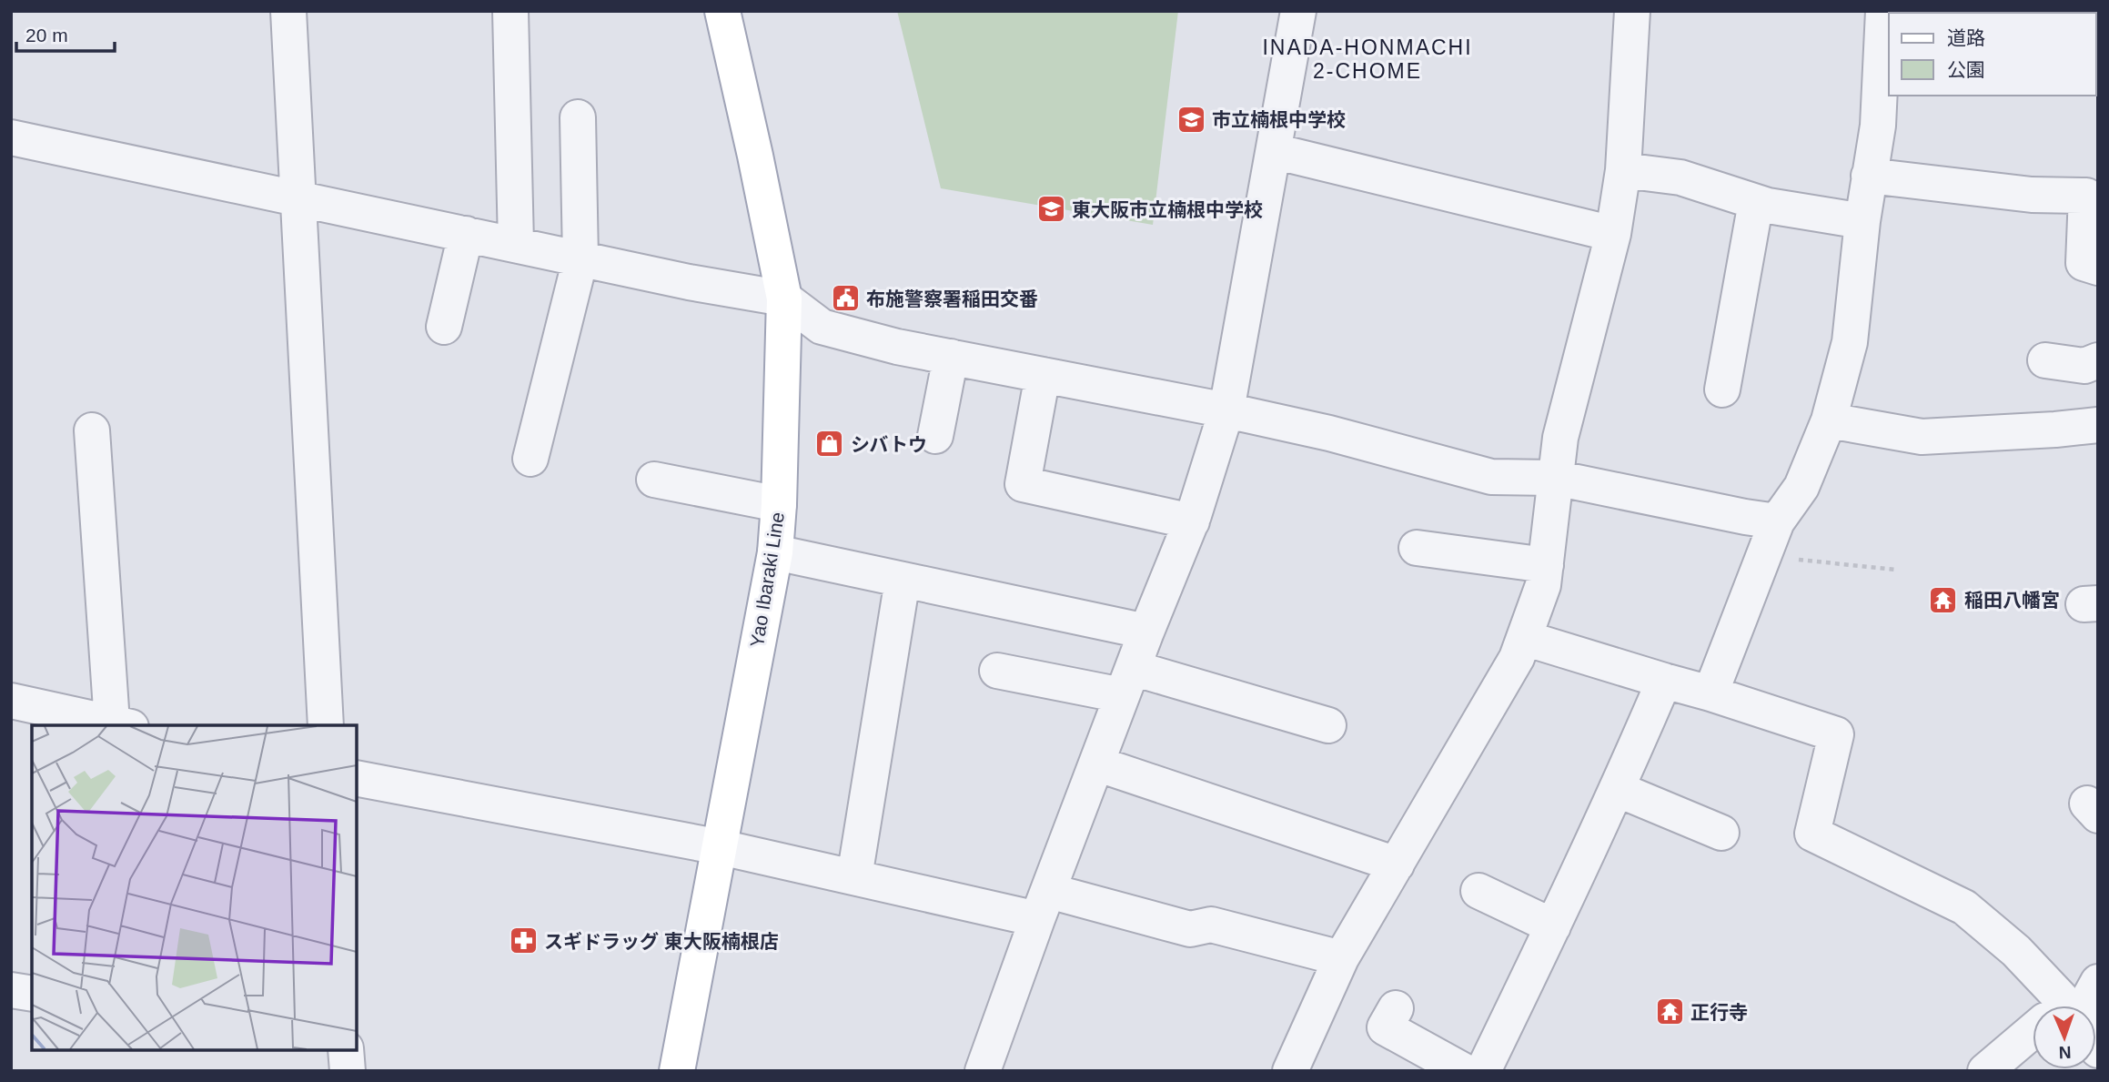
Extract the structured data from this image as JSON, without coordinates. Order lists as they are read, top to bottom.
{
  "streets": {
    "main road": ["Yao Ibaraki Line"]
  },
  "districts": ["INADA-HONMACHI 2-CHOME"],
  "places": {
    "school or university": ["市立楠根中学校", "東大阪市立楠根中学校"],
    "public building": ["布施警察署稲田交番"],
    "shop": ["シバトウ"],
    "temple": ["稲田八幡宮", "正行寺"],
    "pharmacy": ["スギドラッグ 東大阪楠根店"]
  },
  "legend": ["道路", "公園"],
  "scale_bar": "20 m",
  "north": "bottom"
}
